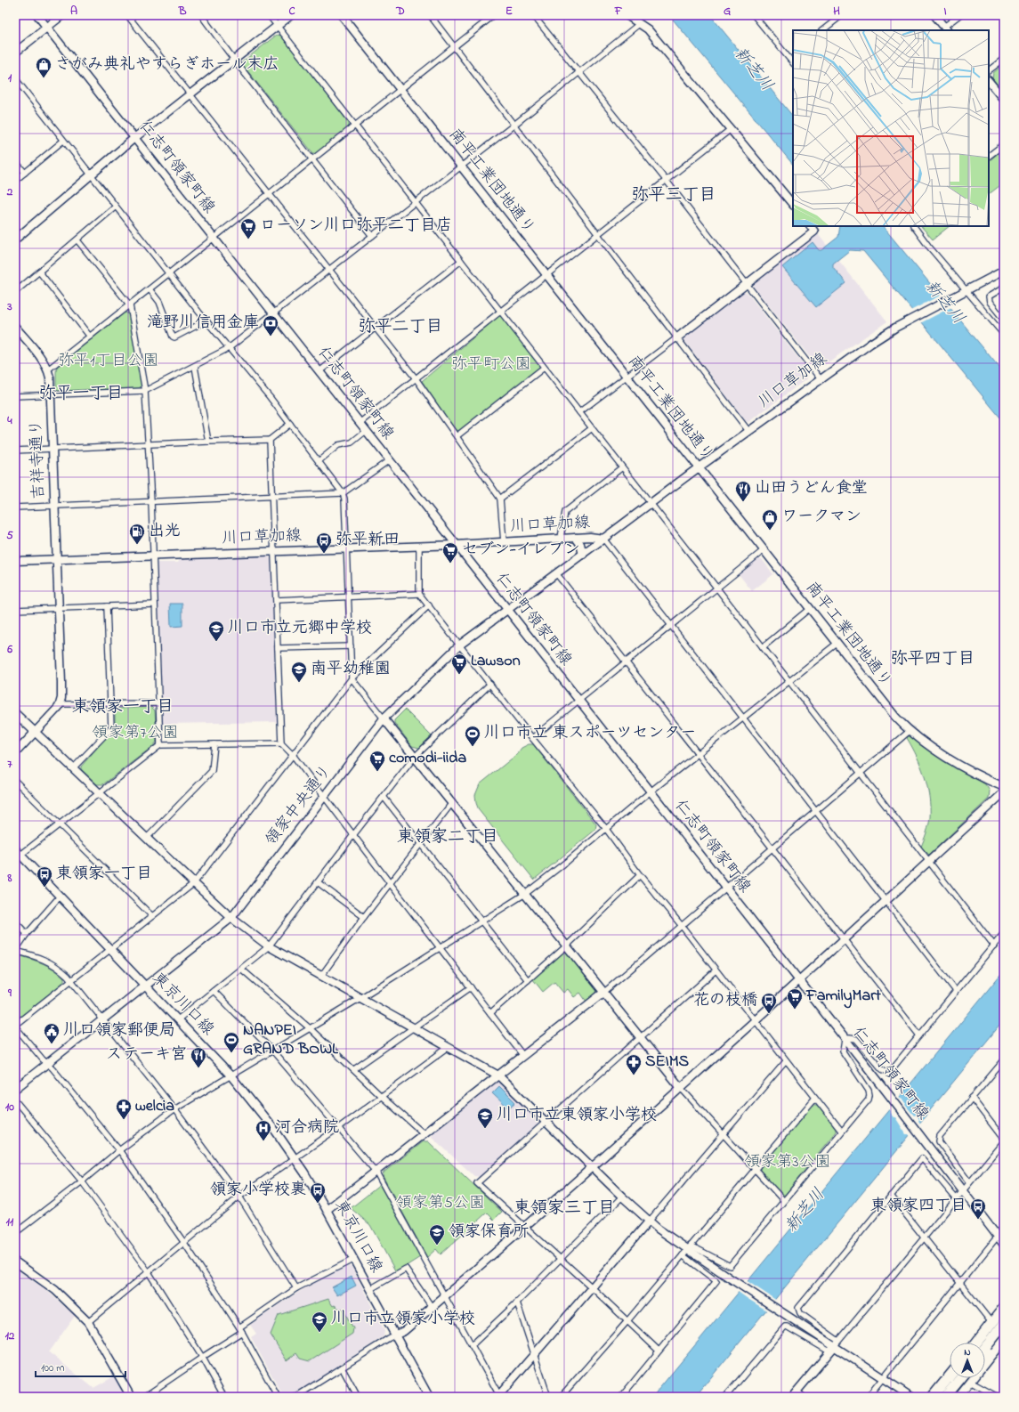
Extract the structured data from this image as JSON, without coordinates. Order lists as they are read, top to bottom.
{
  "streets": {
    "street": [
      "仁志町領家町線",
      "南平工業団地通り",
      "川口草加線",
      "吉祥寺通り",
      "領家中央通り",
      "東京川口線"
    ]
  },
  "crossings": [
    ["仁志町領家町線", "川口草加線"],
    ["仁志町領家町線", "領家中央通り"],
    ["南平工業団地通り", "川口草加線"],
    ["川口草加線", "吉祥寺通り"],
    ["川口草加線", "領家中央通り"],
    ["領家中央通り", "東京川口線"]
  ],
  "districts": [
    "弥平三丁目",
    "弥平二丁目",
    "弥平一丁目",
    "弥平四丁目",
    "東領家一丁目",
    "東領家二丁目",
    "東領家三丁目"
  ],
  "water": ["新芝川"],
  "parks": [
    "弥平1丁目公園",
    "弥平町公園",
    "領家第7公園",
    "領家第3公園",
    "領家第5公園"
  ],
  "places": {
    "shop": ["さがみ典礼やすらぎホール末広", "ワークマン"],
    "supermarket": [
      "ローソン川口弥平二丁目店",
      "セブン-イレブン",
      "Lawson",
      "comodi-iida",
      "FamilyMart"
    ],
    "bank": ["滝野川信用金庫"],
    "restaurant": ["山田うどん食堂", "ステーキ宮"],
    "fuel station": ["出光"],
    "bus stop": [
      "弥平新田",
      "東領家一丁目",
      "花の枝橋",
      "領家小学校裏",
      "東領家四丁目"
    ],
    "school or university": [
      "川口市立元郷中学校",
      "南平幼稚園",
      "川口市立東領家小学校",
      "領家保育所",
      "川口市立領家小学校"
    ],
    "sports": ["川口市立 東スポーツセンター", "NANPEI GRAND BOWL"],
    "public building": ["川口領家郵便局"],
    "pharmacy": ["SEIMS", "welcia"],
    "hospital": ["河合病院"]
  },
  "scale_bar": "100 m",
  "north": "top",
  "grid": {
    "columns": [
      "A",
      "B",
      "C",
      "D",
      "E",
      "F",
      "G",
      "H",
      "I"
    ],
    "rows": [
      "1",
      "2",
      "3",
      "4",
      "5",
      "6",
      "7",
      "8",
      "9",
      "10",
      "11",
      "12"
    ]
  }
}
